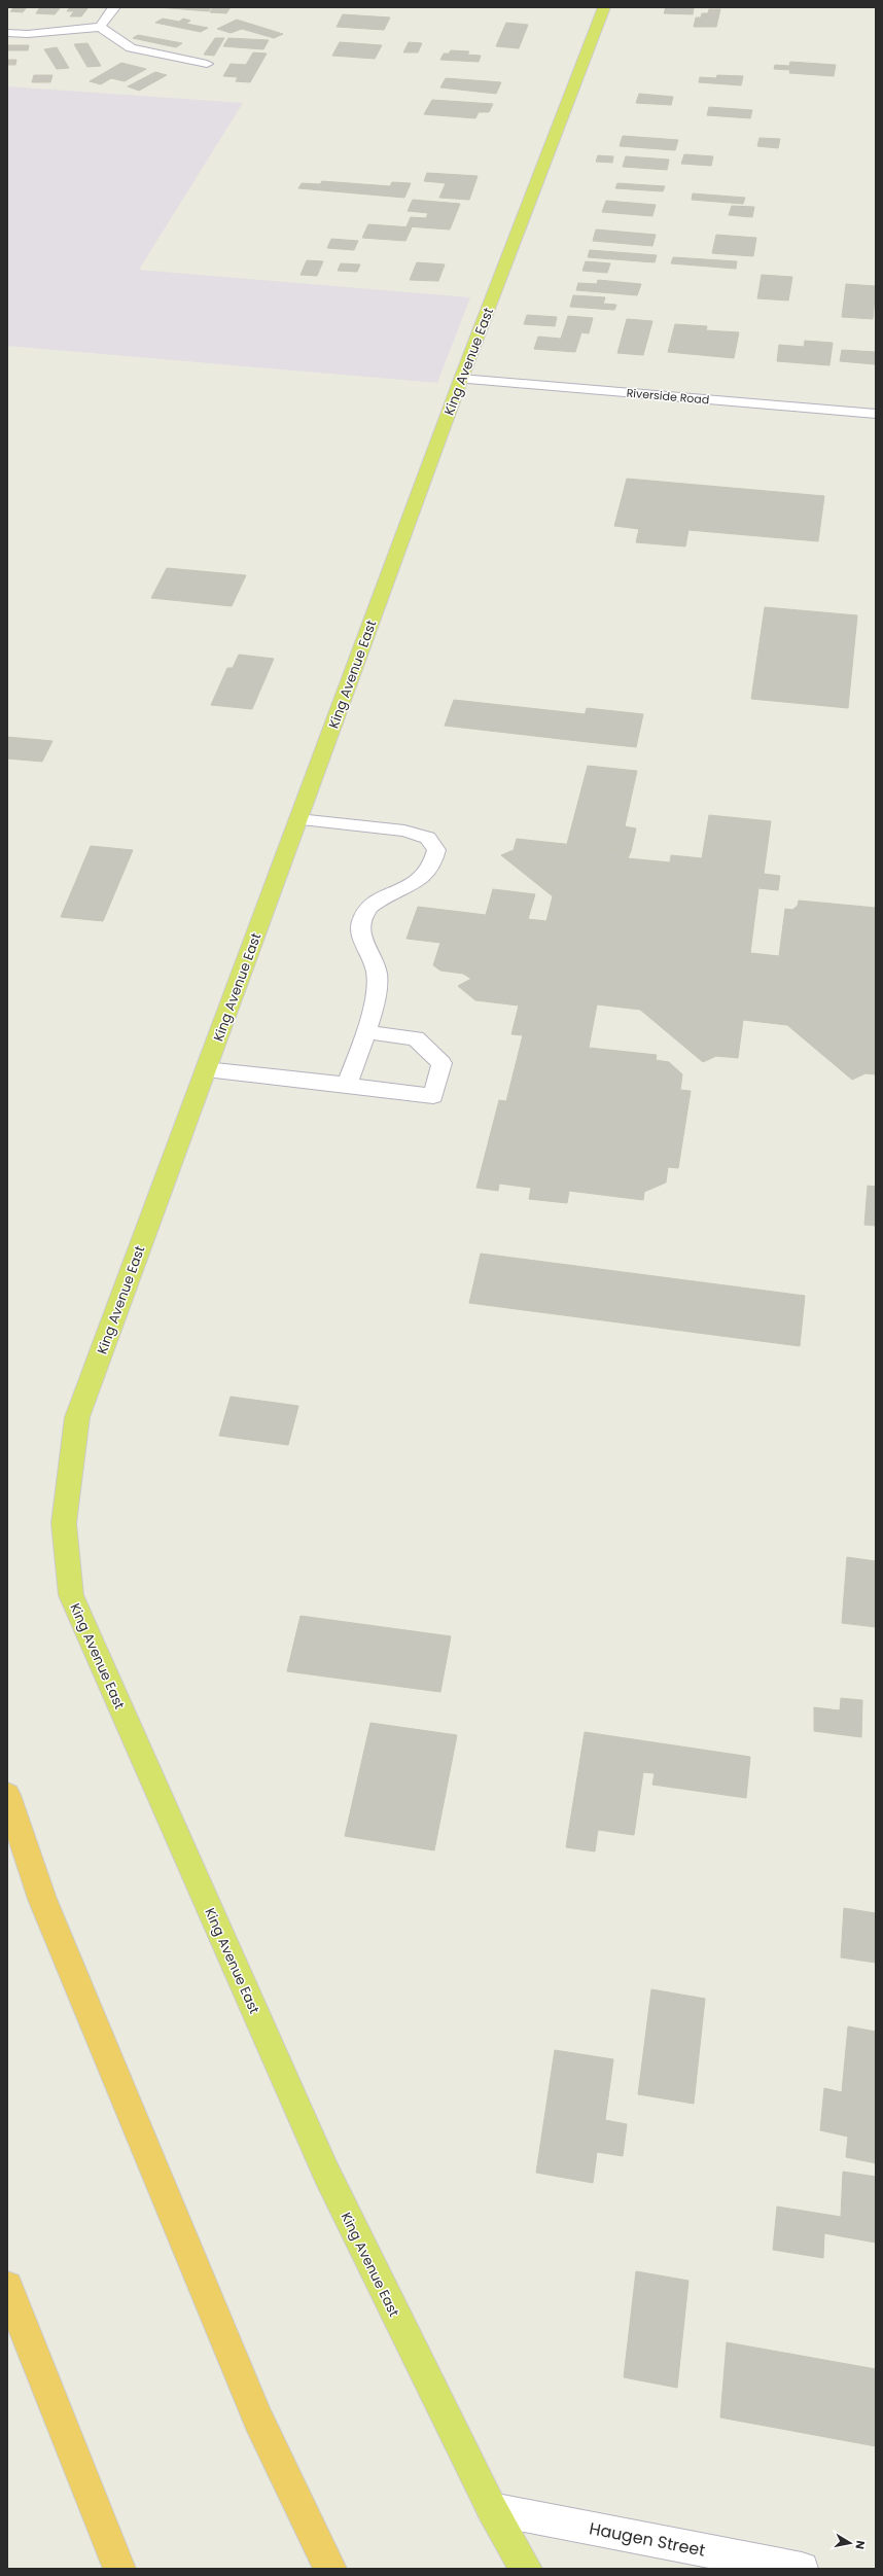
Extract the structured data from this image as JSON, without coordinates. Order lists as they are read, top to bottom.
{
  "streets": {
    "main road": ["King Avenue East"],
    "street": ["Riverside Road", "Haugen Street"]
  },
  "crossings": [
    ["King Avenue East", "Riverside Road"],
    ["King Avenue East", "Haugen Street"]
  ],
  "north": "right"
}
